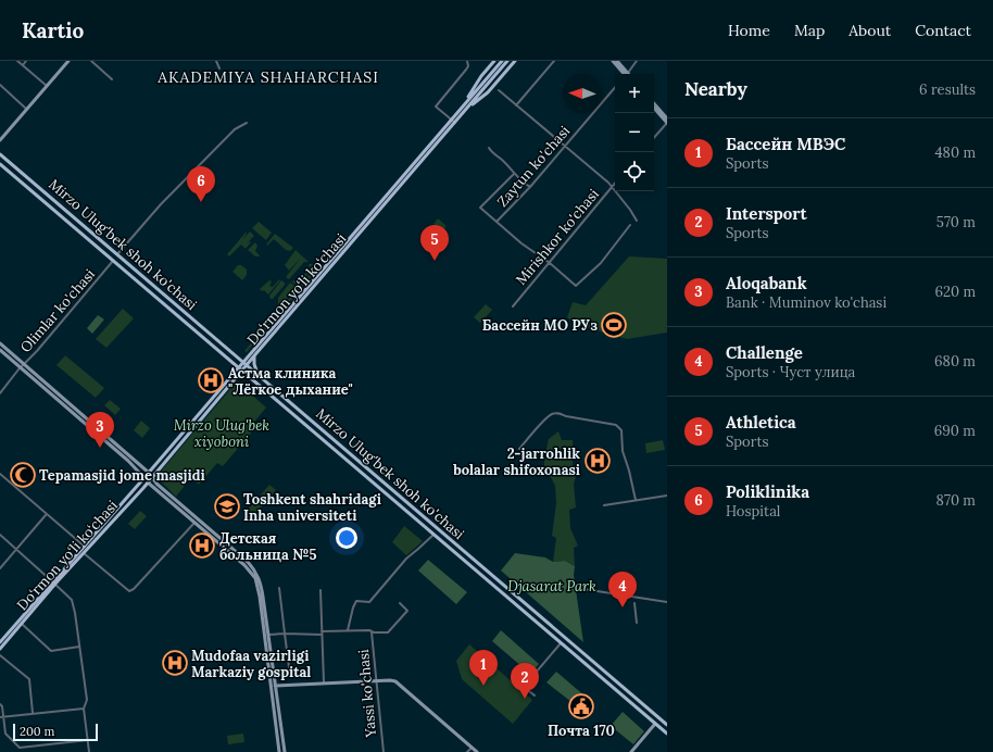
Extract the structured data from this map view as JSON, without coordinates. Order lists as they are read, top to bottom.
{
  "streets": {
    "main road": ["Mirzo Ulug'bek shoh ko'chasi", "Do‘rmon yo‘li ko‘chasi"],
    "street": [
      "Zaytun ko'chasi",
      "Mirishkor ko'chasi",
      "Olimlar ko'chasi",
      "Yassi ko'chasi"
    ]
  },
  "crossings": [
    ["Mirzo Ulug'bek shoh ko'chasi", "Do‘rmon yo‘li ko‘chasi"],
    ["Mirzo Ulug'bek shoh ko'chasi", "Olimlar ko'chasi"]
  ],
  "districts": ["AKADEMIYA SHAHARCHASI"],
  "parks": ["Mirzo Ulug'bek xiyoboni", "Djasarat Park"],
  "places": {
    "sports": ["Бассейн МО РУз"],
    "hospital": [
      "Астма клиника \"Лёгкое дыхание\"",
      "2-jarrohlik bolalar shifoxonasi",
      "Детская больница №5",
      "Mudofaa vazirligi Markaziy gospital"
    ],
    "mosque": ["Tepamasjid jome masjidi"],
    "school or university": ["Toshkent shahridagi Inha universiteti"],
    "public building": ["Почта 170"]
  },
  "scale_bar": "200 m",
  "north": "left",
  "page": {
    "header": "Kartio",
    "nav": [
      "Home",
      "Map",
      "About",
      "Contact"
    ],
    "heading": ["Nearby", "6 results"],
    "map_buttons": ["+", "−"],
    "list": [
      {
        "mark": "1",
        "name": "Бассейн МВЭС",
        "note": "Sports",
        "value": "480 m"
      },
      {
        "mark": "2",
        "name": "Intersport",
        "note": "Sports",
        "value": "570 m"
      },
      {
        "mark": "3",
        "name": "Aloqabank",
        "note": "Bank · Muminov ko'chasi",
        "value": "620 m"
      },
      {
        "mark": "4",
        "name": "Challenge",
        "note": "Sports · Чуст улица",
        "value": "680 m"
      },
      {
        "mark": "5",
        "name": "Athletica",
        "note": "Sports",
        "value": "690 m"
      },
      {
        "mark": "6",
        "name": "Poliklinika",
        "note": "Hospital",
        "value": "870 m"
      }
    ],
    "pins": [
      "6",
      "5",
      "3",
      "4",
      "1",
      "2"
    ],
    "scale": "200 m"
  }
}
